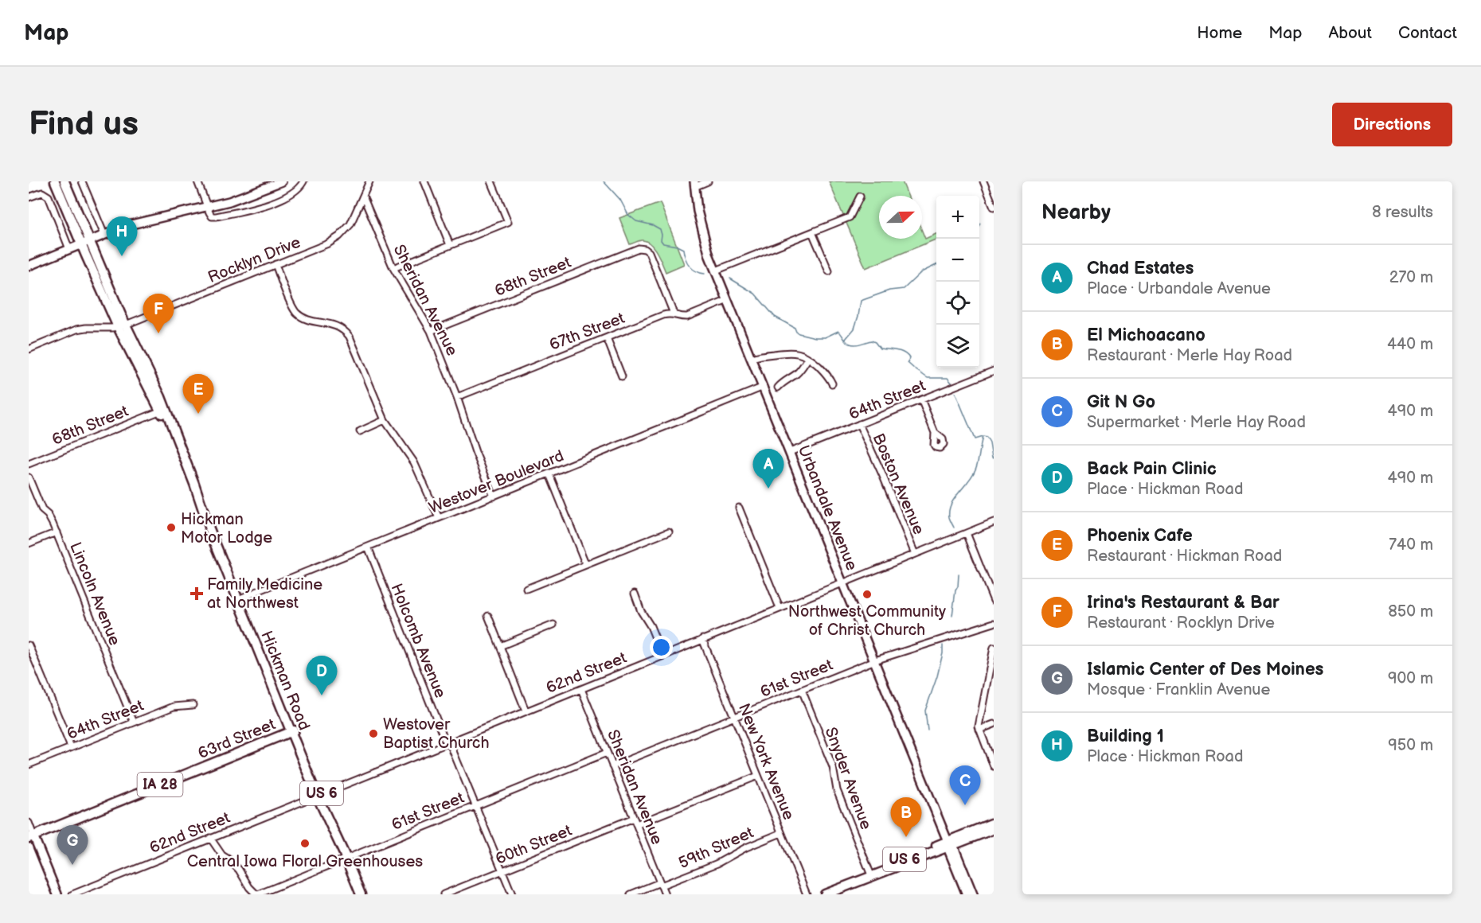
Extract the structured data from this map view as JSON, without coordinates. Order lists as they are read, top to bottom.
{
  "streets": {
    "main road": [
      "Hickman Road",
      "63rd Street",
      "IA 28",
      "US 6"
    ],
    "street": [
      "Rocklyn Drive",
      "68th Street",
      "Sheridan Avenue",
      "67th Street",
      "64th Street",
      "Westover Boulevard",
      "Boston Avenue",
      "Urbandale Avenue",
      "Lincoln Avenue",
      "Holcomb Avenue",
      "62nd Street",
      "61st Street",
      "New York Avenue",
      "Snyder Avenue",
      "60th Street",
      "59th Street"
    ]
  },
  "crossings": [
    ["Rocklyn Drive", "Sheridan Avenue"],
    ["Rocklyn Drive", "Hickman Road"],
    ["68th Street", "Sheridan Avenue"],
    ["68th Street", "67th Street"],
    ["68th Street", "Hickman Road"],
    ["Sheridan Avenue", "67th Street"],
    ["Sheridan Avenue", "Westover Boulevard"],
    ["Sheridan Avenue", "62nd Street"],
    ["Sheridan Avenue", "61st Street"],
    ["Sheridan Avenue", "60th Street"],
    ["Sheridan Avenue", "59th Street"],
    ["67th Street", "Urbandale Avenue"],
    ["64th Street", "Boston Avenue"],
    ["64th Street", "Urbandale Avenue"],
    ["64th Street", "Lincoln Avenue"],
    ["Westover Boulevard", "Urbandale Avenue"],
    ["Westover Boulevard", "Holcomb Avenue"],
    ["Westover Boulevard", "Hickman Road"],
    ["Boston Avenue", "62nd Street"],
    ["Urbandale Avenue", "62nd Street"],
    ["Urbandale Avenue", "61st Street"],
    ["Urbandale Avenue", "US 6"],
    ["Holcomb Avenue", "62nd Street"],
    ["Holcomb Avenue", "61st Street"],
    ["Holcomb Avenue", "60th Street"],
    ["62nd Street", "Hickman Road"],
    ["62nd Street", "New York Avenue"],
    ["61st Street", "Hickman Road"],
    ["61st Street", "New York Avenue"],
    ["61st Street", "Snyder Avenue"],
    ["Hickman Road", "63rd Street"],
    ["New York Avenue", "59th Street"],
    ["Snyder Avenue", "US 6"]
  ],
  "places": {
    "other": [
      "Hickman Motor Lodge",
      "Northwest Community of Christ Church",
      "Westover Baptist Church",
      "Central Iowa Floral Greenhouses"
    ],
    "health": ["Family Medicine at Northwest"]
  },
  "north": "right",
  "page": {
    "header": "Map",
    "nav": [
      "Home",
      "Map",
      "About",
      "Contact"
    ],
    "buttons": "Directions",
    "title": "Find us",
    "heading": ["Nearby", "8 results"],
    "map_buttons": ["+", "−"],
    "pins": [
      "H",
      "F",
      "E",
      "A",
      "D",
      "C",
      "B",
      "G"
    ],
    "list": [
      {
        "mark": "A",
        "name": "Chad Estates",
        "note": "Place · Urbandale Avenue",
        "value": "270 m"
      },
      {
        "mark": "B",
        "name": "El Michoacano",
        "note": "Restaurant · Merle Hay Road",
        "value": "440 m"
      },
      {
        "mark": "C",
        "name": "Git N Go",
        "note": "Supermarket · Merle Hay Road",
        "value": "490 m"
      },
      {
        "mark": "D",
        "name": "Back Pain Clinic",
        "note": "Place · Hickman Road",
        "value": "490 m"
      },
      {
        "mark": "E",
        "name": "Phoenix Cafe",
        "note": "Restaurant · Hickman Road",
        "value": "740 m"
      },
      {
        "mark": "F",
        "name": "Irina's Restaurant & Bar",
        "note": "Restaurant · Rocklyn Drive",
        "value": "850 m"
      },
      {
        "mark": "G",
        "name": "Islamic Center of Des Moines",
        "note": "Mosque · Franklin Avenue",
        "value": "900 m"
      },
      {
        "mark": "H",
        "name": "Building 1",
        "note": "Place · Hickman Road",
        "value": "950 m"
      }
    ]
  }
}
